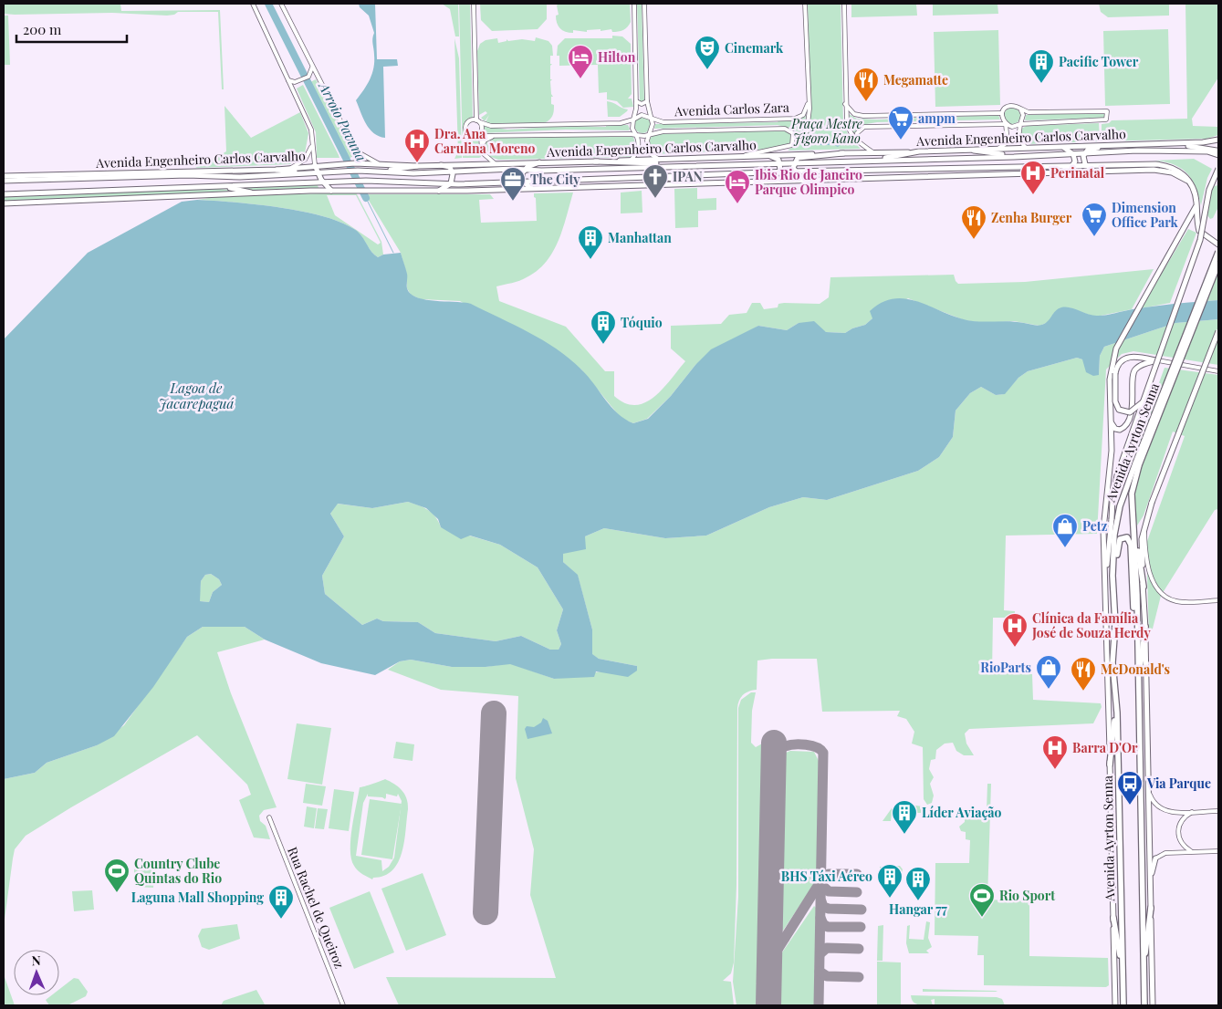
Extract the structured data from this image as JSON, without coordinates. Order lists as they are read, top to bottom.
{
  "streets": {
    "highway": ["Avenida Ayrton Senna"],
    "main road": ["Avenida Engenheiro Carlos Carvalho"],
    "street": ["Avenida Carlos Zara", "Rua Rachel de Queiroz"]
  },
  "water": ["Arroio Pavuna", "Lagoa de Jacarepaguá"],
  "parks": ["Praça Mestre Jigoro Kano"],
  "places": {
    "theatre": ["Cinemark"],
    "hotel": ["Hilton", "Ibis Rio de Janeiro Parque Olimpico"],
    "building": [
      "Pacific Tower",
      "Manhattan",
      "Tóquio",
      "Líder Aviação",
      "BHS Táxi Aéreo",
      "Hangar 77",
      "Laguna Mall Shopping"
    ],
    "restaurant": ["Megamatte", "Zenha Burger", "McDonald's"],
    "supermarket": ["ampm", "Dimension Office Park"],
    "hospital": [
      "Dra. Ana Carulina Moreno",
      "Perinatal",
      "Clínica da Família José de Souza Herdy",
      "Barra D'Or"
    ],
    "church": ["IPAN"],
    "office": ["The City"],
    "shop": ["Petz", "RioParts"],
    "bus stop": ["Via Parque"],
    "sports": ["Country Clube Quintas do Rio", "Rio Sport"]
  },
  "scale_bar": "200 m",
  "north": "top"
}
